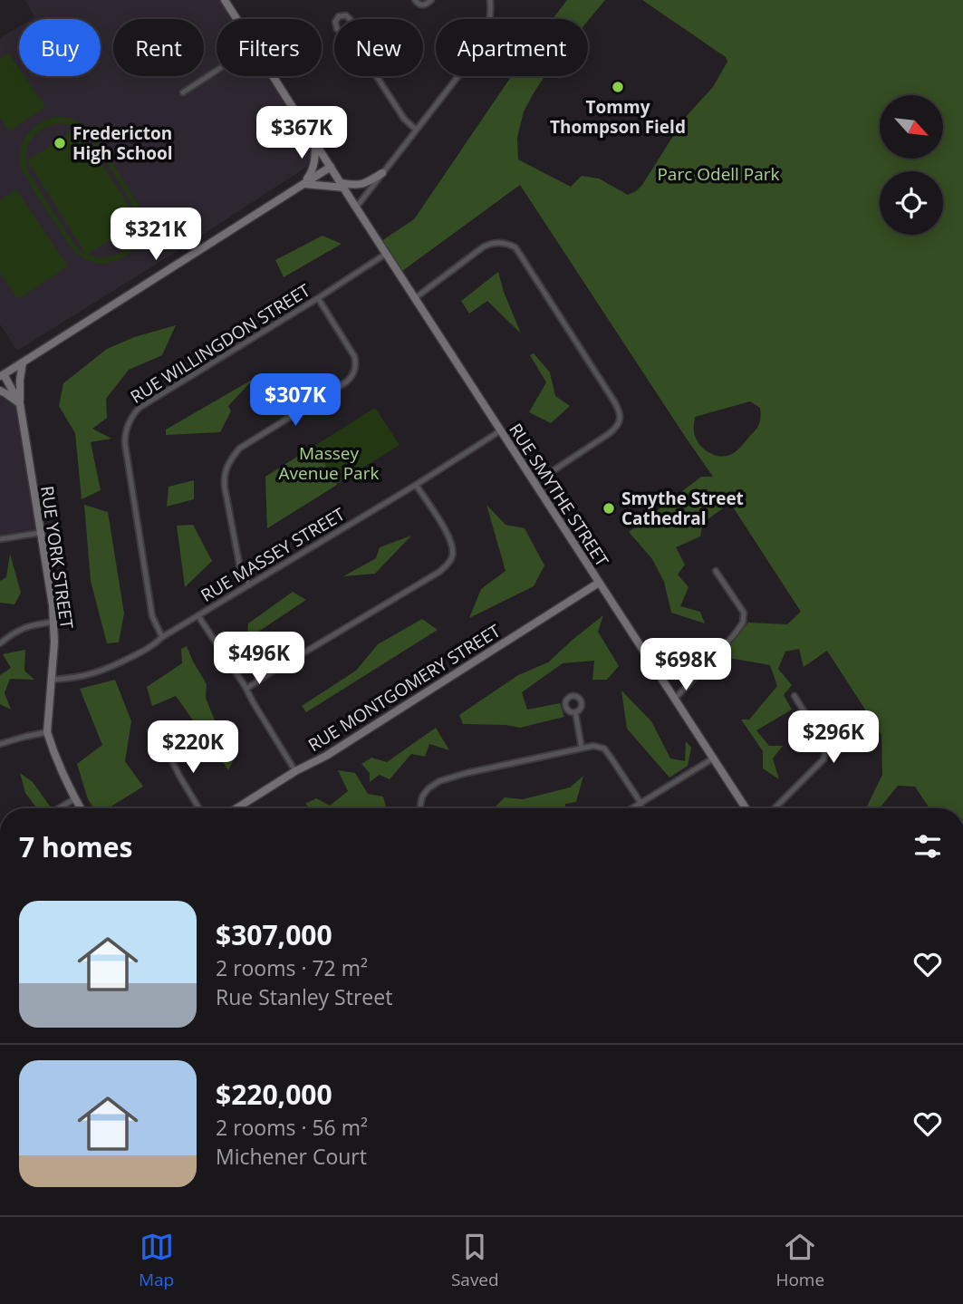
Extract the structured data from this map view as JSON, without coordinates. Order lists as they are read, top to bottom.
{
  "streets": {
    "street": [
      "RUE WILLINGDON STREET",
      "RUE SMYTHE STREET",
      "RUE MASSEY STREET",
      "RUE YORK STREET",
      "RUE MONTGOMERY STREET"
    ]
  },
  "crossings": [
    ["RUE WILLINGDON STREET", "RUE SMYTHE STREET"],
    ["RUE WILLINGDON STREET", "RUE MASSEY STREET"],
    ["RUE SMYTHE STREET", "RUE MASSEY STREET"],
    ["RUE SMYTHE STREET", "RUE MONTGOMERY STREET"],
    ["RUE MASSEY STREET", "RUE YORK STREET"]
  ],
  "parks": ["Parc Odell Park", "Massey Avenue Park"],
  "places": ["Tommy Thompson Field", "Fredericton High School", "Smythe Street Cathedral"],
  "north": "bottom right",
  "page": {
    "chip": [
      "Buy",
      "Rent",
      "Filters",
      "New",
      "Apartment"
    ],
    "price": [
      "$367K",
      "$321K",
      "$307K",
      "$496K",
      "$698K",
      "$296K",
      "$220K"
    ],
    "heading": "7 homes",
    "list": [
      {
        "name": "$307,000",
        "note": "2 rooms · 72 m² · Rue Stanley Street"
      },
      {
        "name": "$220,000",
        "note": "2 rooms · 56 m² · Michener Court"
      }
    ],
    "tabs": ["Map", "Saved", "Home"]
  }
}
